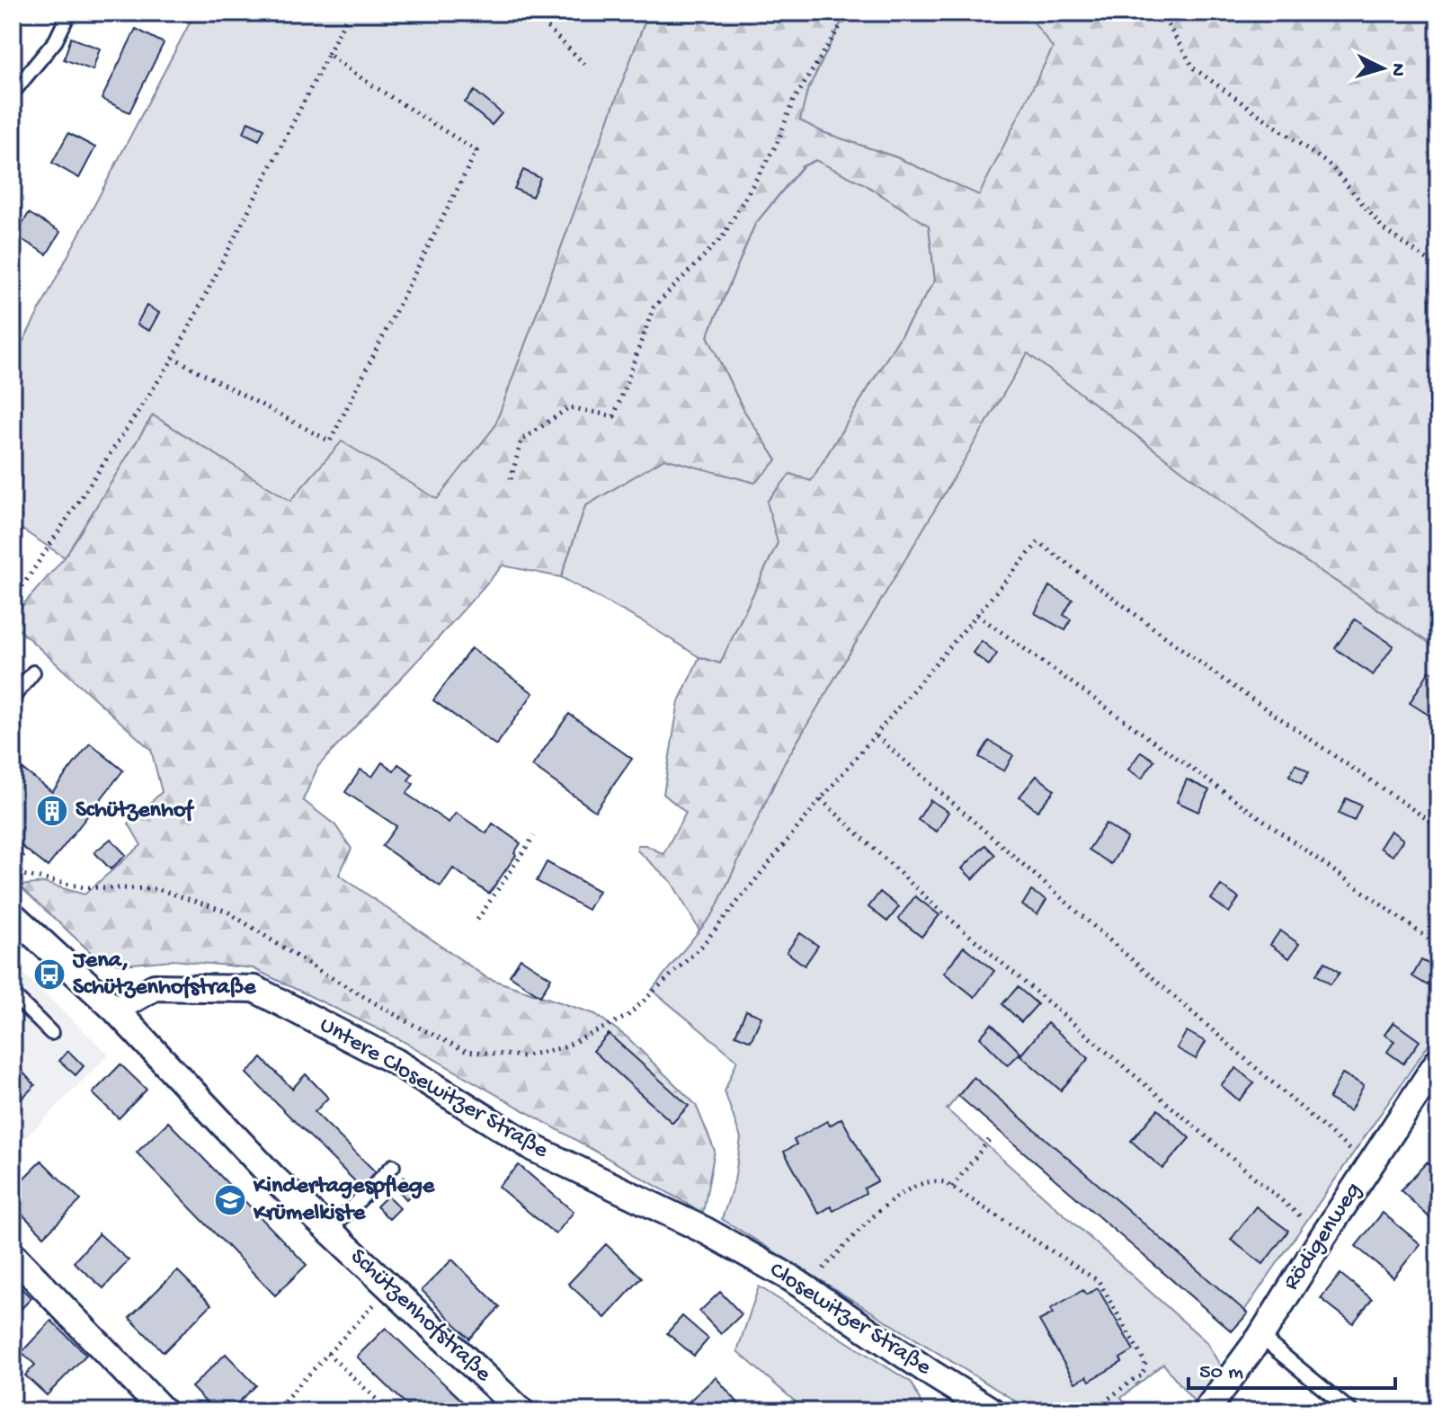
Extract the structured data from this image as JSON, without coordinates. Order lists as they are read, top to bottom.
{
  "streets": {
    "street": [
      "Untere Closewitzer Straße",
      "Rödigenweg",
      "Schützenhofstraße",
      "Closewitzer Straße"
    ]
  },
  "crossings": [
    ["Untere Closewitzer Straße", "Schützenhofstraße"],
    ["Untere Closewitzer Straße", "Closewitzer Straße"]
  ],
  "places": {
    "building": ["Schützenhof"],
    "bus stop": ["Jena, Schützenhofstraße"],
    "school or university": ["Kindertagespflege Krümelkiste"]
  },
  "scale_bar": "50 m",
  "north": "right"
}
